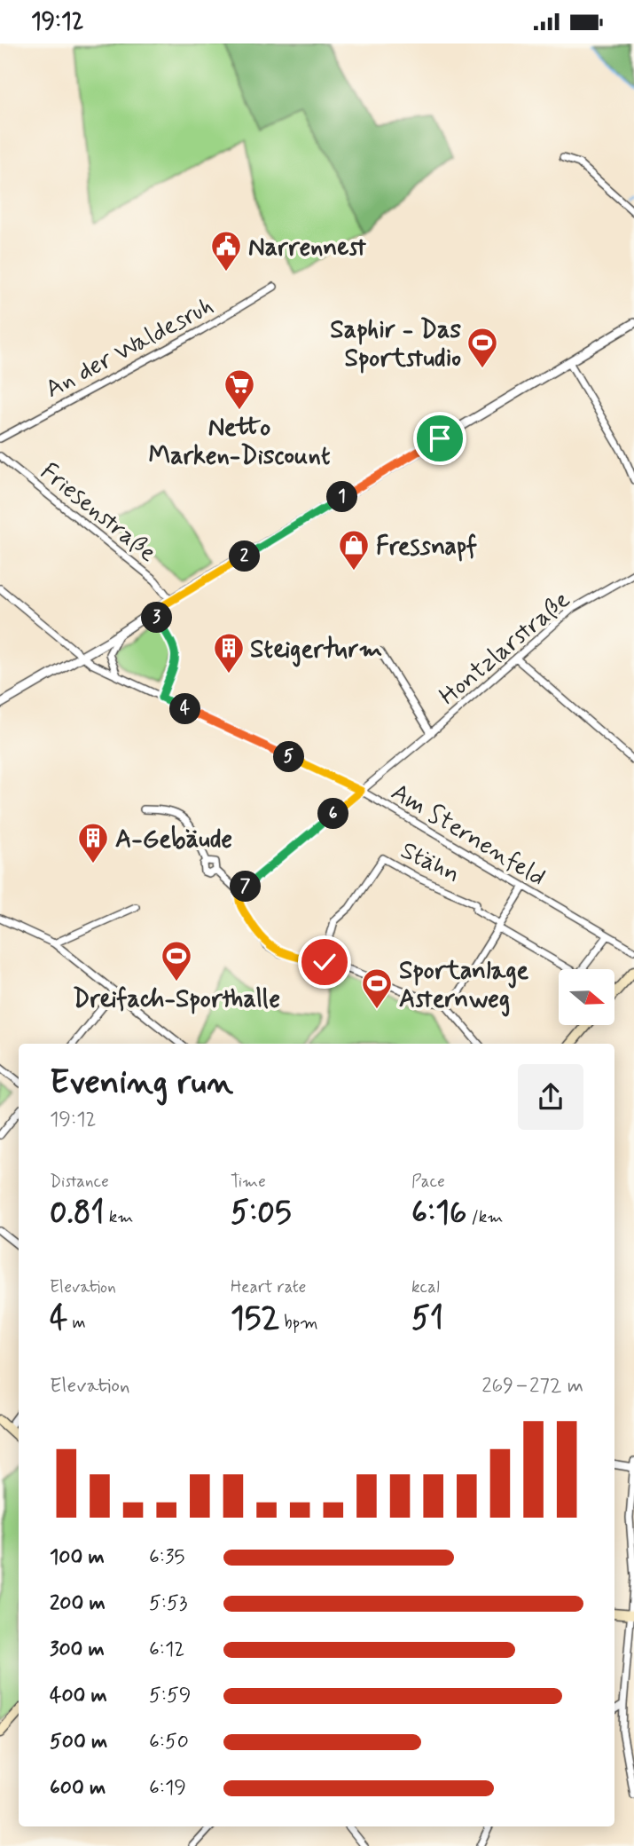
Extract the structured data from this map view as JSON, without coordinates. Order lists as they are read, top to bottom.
{
  "streets": {
    "street": [
      "An der Waldesruh",
      "Friesenstraße",
      "Hontzlarstraße",
      "Am Sternenfeld",
      "Stähn"
    ]
  },
  "crossings": [
    ["Hontzlarstraße", "Am Sternenfeld"]
  ],
  "places": {
    "public building": ["Narrennest"],
    "sports": ["Saphir - Das Sportstudio", "Dreifach-Sporthalle", "Sportanlage Asternweg"],
    "supermarket": ["Netto Marken-Discount"],
    "shop": ["Fressnapf"],
    "building": ["Steigerturm", "A-Gebäude"]
  },
  "north": "right",
  "page": {
    "status": "19:12",
    "pins": [
      "1",
      "2",
      "3",
      "4",
      "5",
      "6",
      "7"
    ],
    "heading": ["Evening run", "19:12"],
    "stats": [
      ["Distance", "0.81 km"],
      ["Time", "5:05"],
      ["Pace", "6:16 /km"],
      ["Elevation", "4 m"],
      ["Heart rate", "152 bpm"],
      ["kcal", "51"]
    ],
    "chart": ["Elevation", "269–272 m"],
    "list": [
      {
        "name": "100 m",
        "note": "6:35"
      },
      {
        "name": "200 m",
        "note": "5:53"
      },
      {
        "name": "300 m",
        "note": "6:12"
      },
      {
        "name": "400 m",
        "note": "5:59"
      },
      {
        "name": "500 m",
        "note": "6:50"
      },
      {
        "name": "600 m",
        "note": "6:19"
      }
    ]
  }
}
